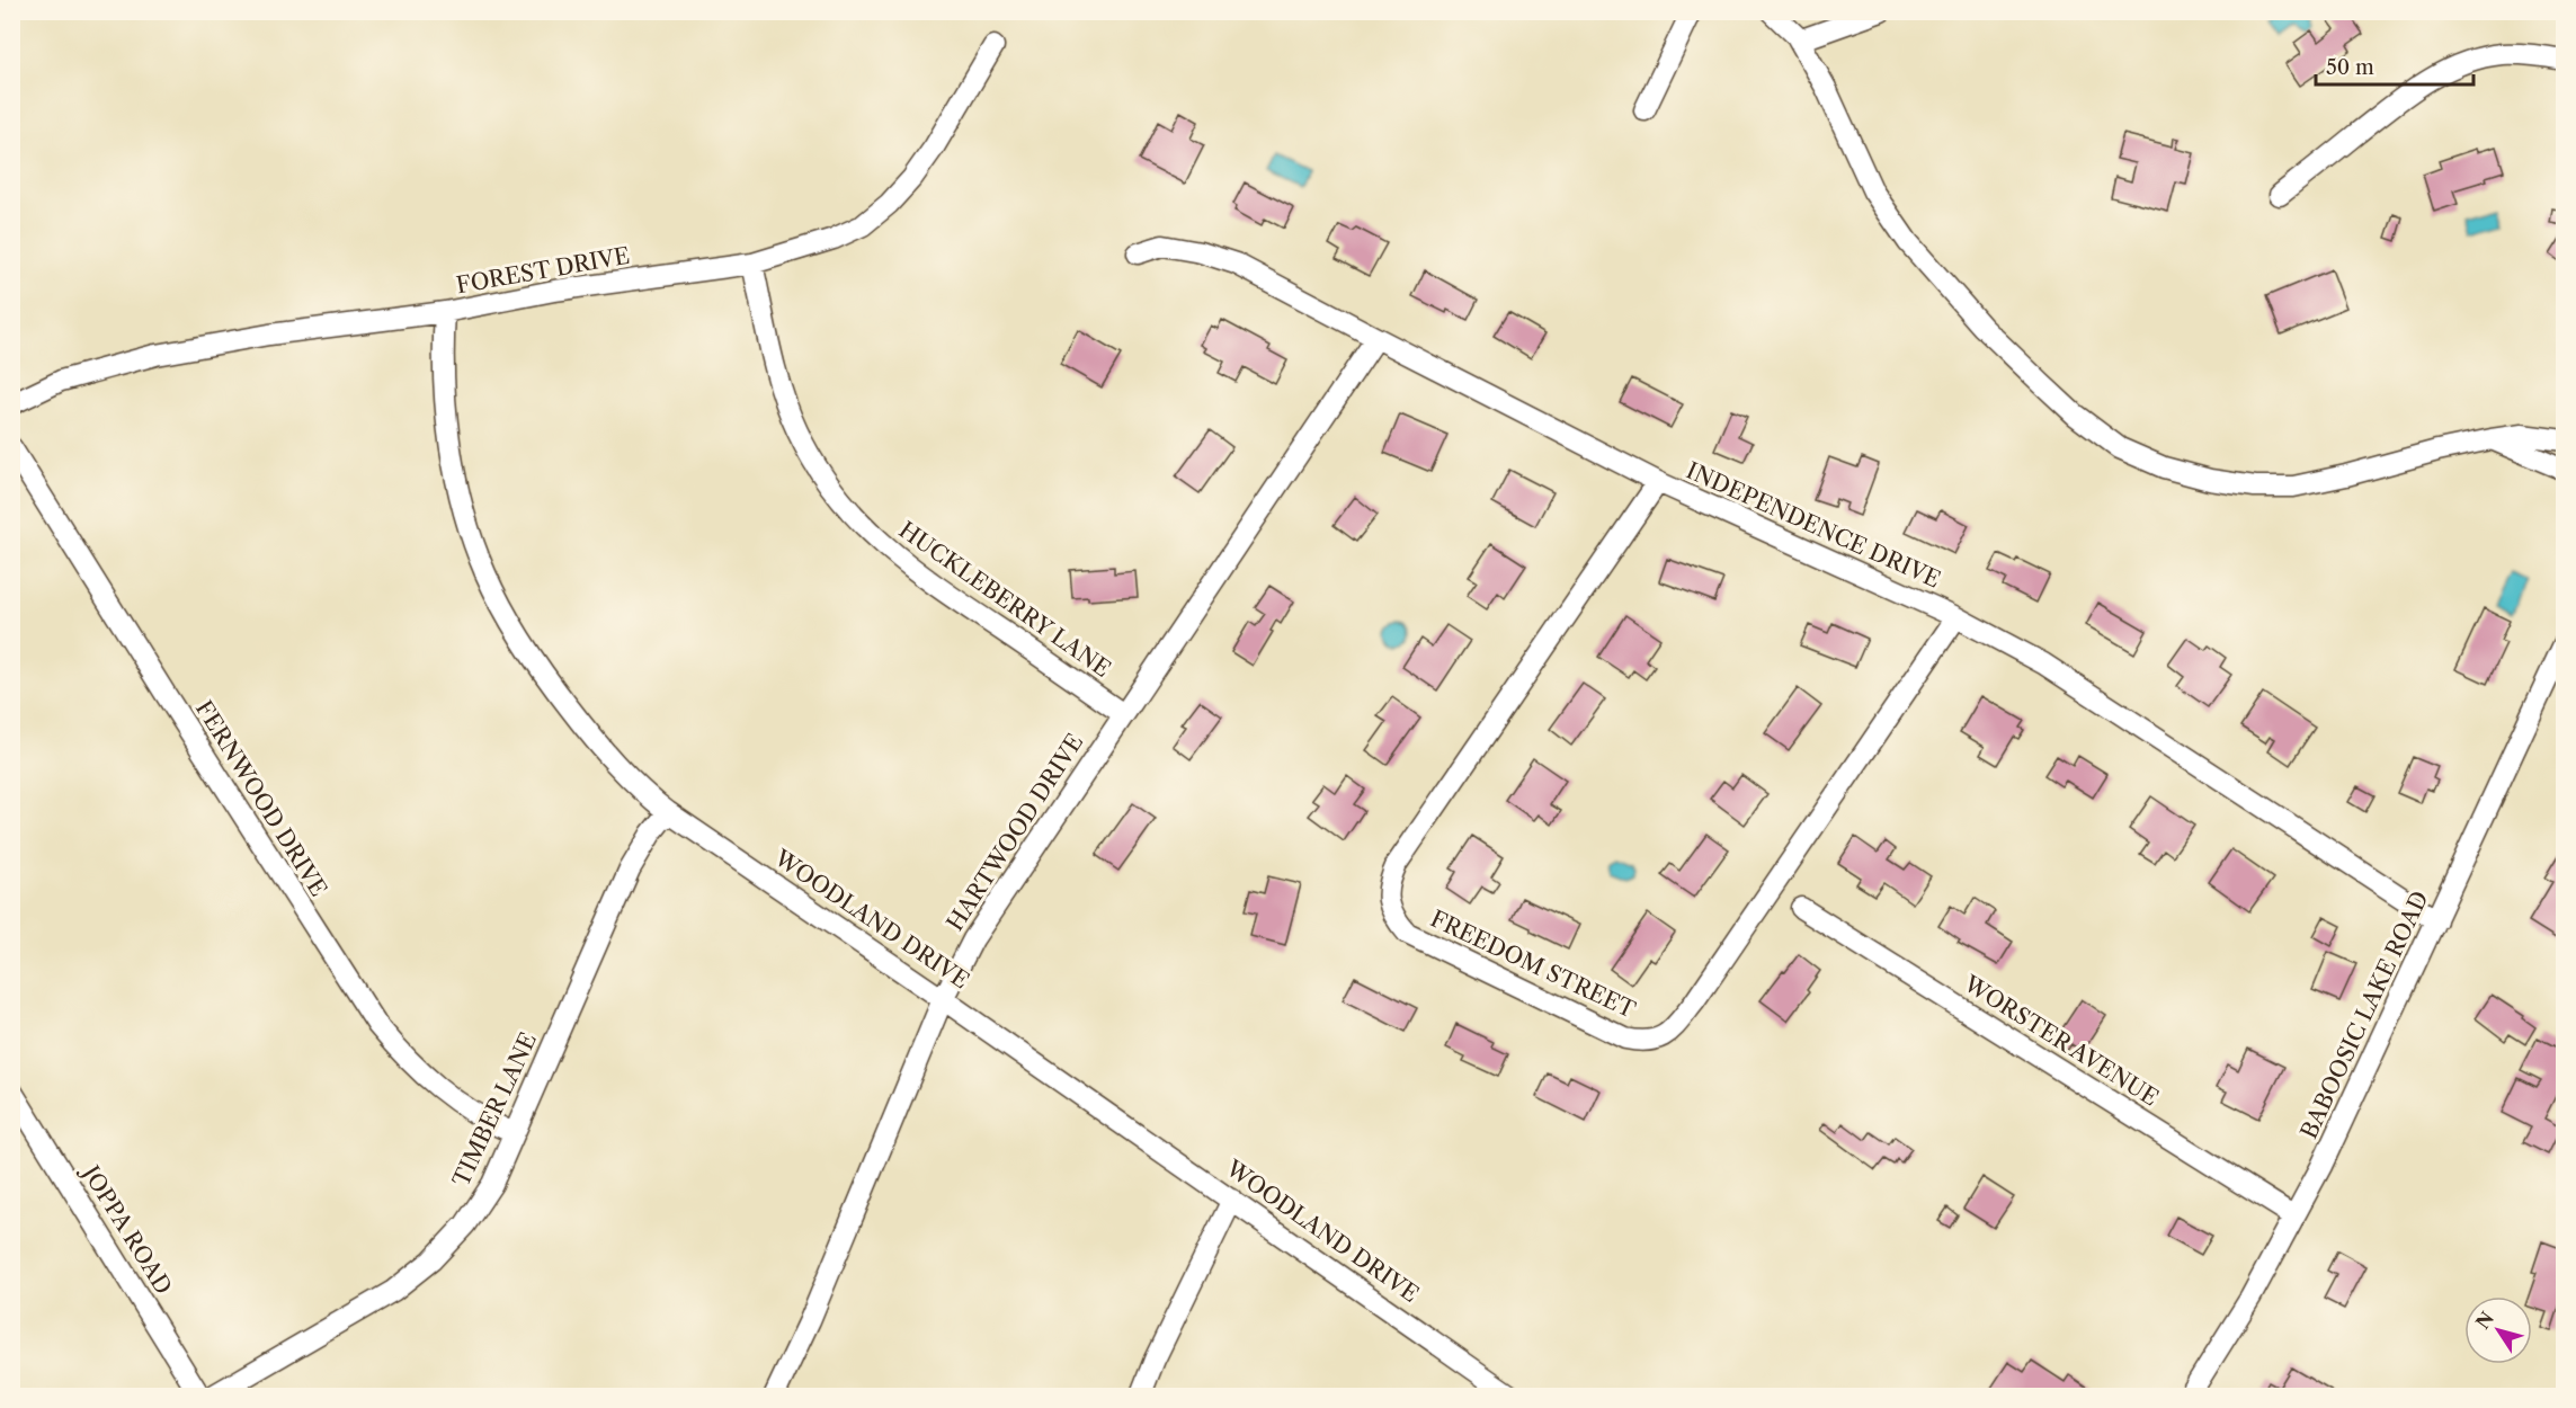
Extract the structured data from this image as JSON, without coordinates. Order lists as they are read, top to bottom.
{
  "streets": {
    "street": [
      "FOREST DRIVE",
      "INDEPENDENCE DRIVE",
      "HUCKLEBERRY LANE",
      "FERNWOOD DRIVE",
      "HARTWOOD DRIVE",
      "WOODLAND DRIVE",
      "FREEDOM STREET",
      "BABOOSIC LAKE ROAD",
      "WORSTER AVENUE",
      "TIMBER LANE",
      "JOPPA ROAD"
    ]
  },
  "crossings": [
    ["FOREST DRIVE", "HUCKLEBERRY LANE"],
    ["FOREST DRIVE", "WOODLAND DRIVE"],
    ["INDEPENDENCE DRIVE", "HARTWOOD DRIVE"],
    ["INDEPENDENCE DRIVE", "FREEDOM STREET"],
    ["INDEPENDENCE DRIVE", "BABOOSIC LAKE ROAD"],
    ["HUCKLEBERRY LANE", "HARTWOOD DRIVE"],
    ["FERNWOOD DRIVE", "TIMBER LANE"],
    ["HARTWOOD DRIVE", "WOODLAND DRIVE"],
    ["WOODLAND DRIVE", "TIMBER LANE"],
    ["BABOOSIC LAKE ROAD", "WORSTER AVENUE"]
  ],
  "scale_bar": "50 m",
  "north": "top left"
}
